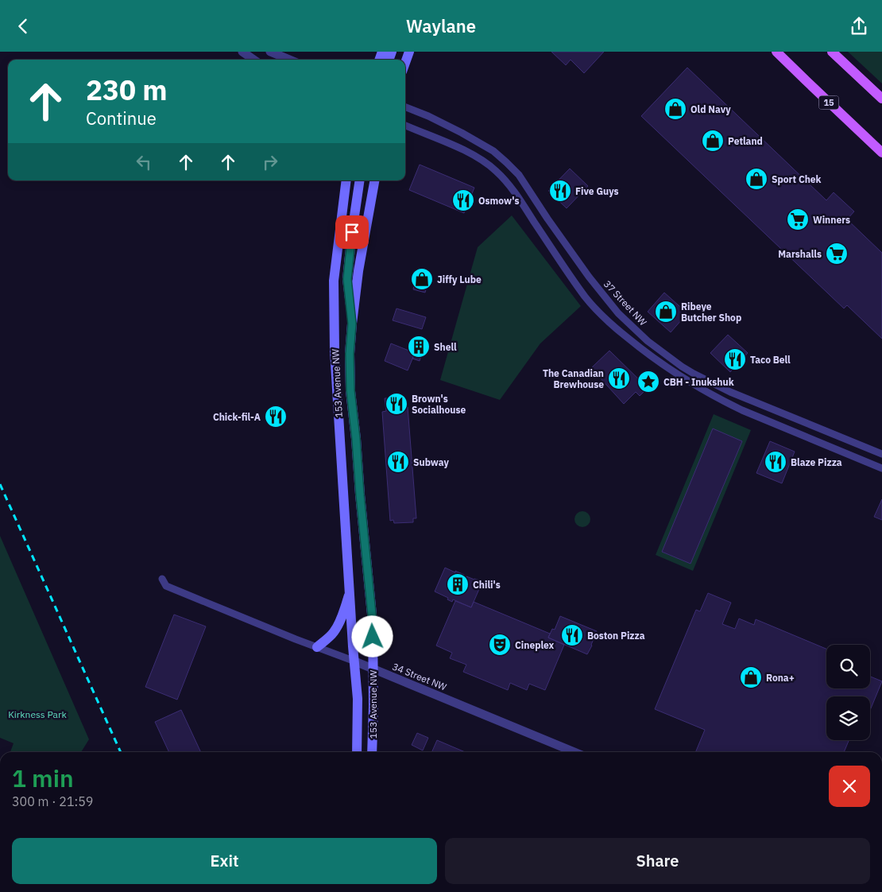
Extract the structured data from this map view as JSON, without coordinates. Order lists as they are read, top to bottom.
{
  "streets": {
    "main road": ["15", "153 Avenue NW"],
    "street": ["37 Street NW", "34 Street NW"]
  },
  "crossings": [
    ["153 Avenue NW", "34 Street NW"]
  ],
  "parks": ["Kirkness Park"],
  "places": {
    "shop": [
      "Old Navy",
      "Petland",
      "Sport Chek",
      "Jiffy Lube",
      "Ribeye Butcher Shop",
      "Rona+"
    ],
    "restaurant": [
      "Five Guys",
      "Osmow's",
      "Taco Bell",
      "The Canadian Brewhouse",
      "Brown's Socialhouse",
      "Chick-fil-A",
      "Subway",
      "Blaze Pizza",
      "Boston Pizza"
    ],
    "supermarket": ["Winners", "Marshalls"],
    "building": ["Shell", "Chili's"],
    "place": ["CBH - Inukshuk"],
    "theatre": ["Cineplex"]
  },
  "page": {
    "header": "Waylane",
    "turn": ["230 m", "Continue"],
    "heading": ["1 min", "300 m · 21:59"],
    "buttons": ["Exit", "Share"]
  }
}
